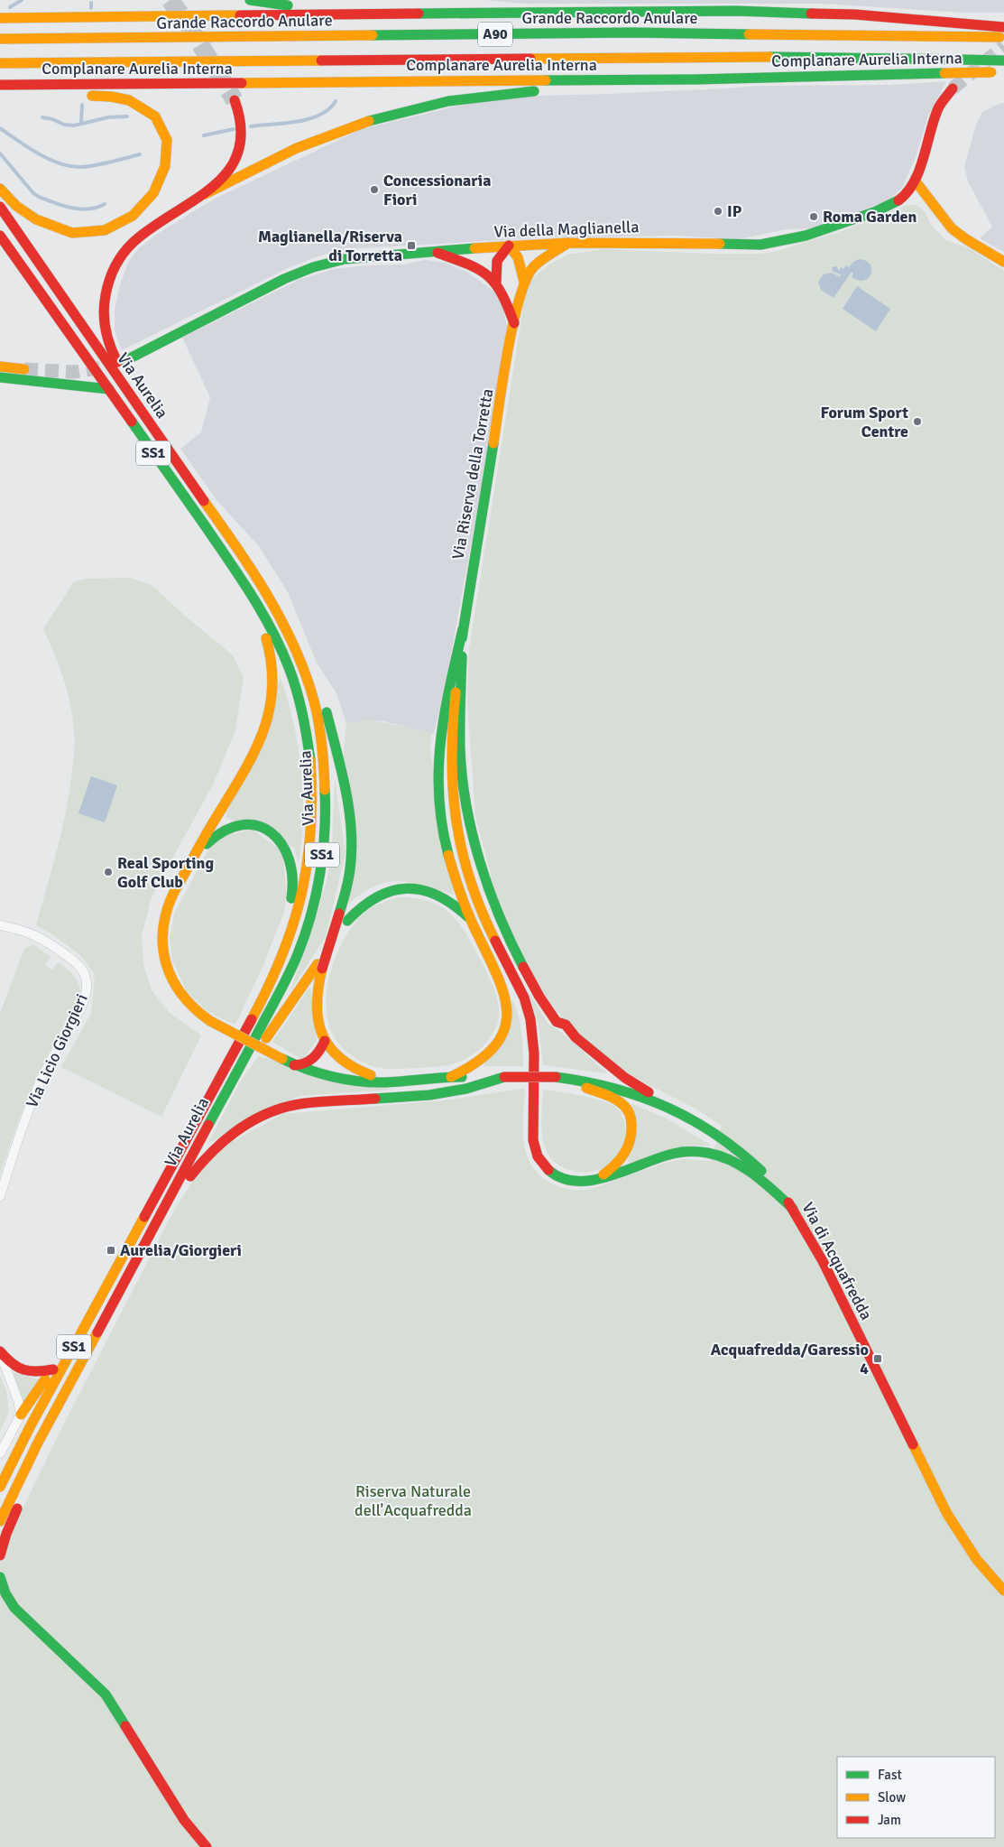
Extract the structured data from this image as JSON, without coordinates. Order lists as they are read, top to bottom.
{
  "streets": {
    "main road": [
      "Grande Raccordo Anulare",
      "A90",
      "Complanare Aurelia Interna",
      "Via della Maglianella",
      "Via Aurelia",
      "SS1",
      "Via Riserva della Torretta",
      "Via di Acquafredda"
    ],
    "street": ["Via Licio Giorgieri"]
  },
  "parks": ["Riserva Naturale dell'Acquafredda"],
  "places": {
    "other": [
      "Concessionaria Fiori",
      "IP",
      "Roma Garden",
      "Forum Sport Centre",
      "Real Sporting Golf Club"
    ],
    "transit": ["Maglianella/Riserva di Torretta", "Aurelia/Giorgieri", "Acquafredda/Garessio 4"]
  },
  "legend": ["Fast", "Slow", "Jam"]
}
